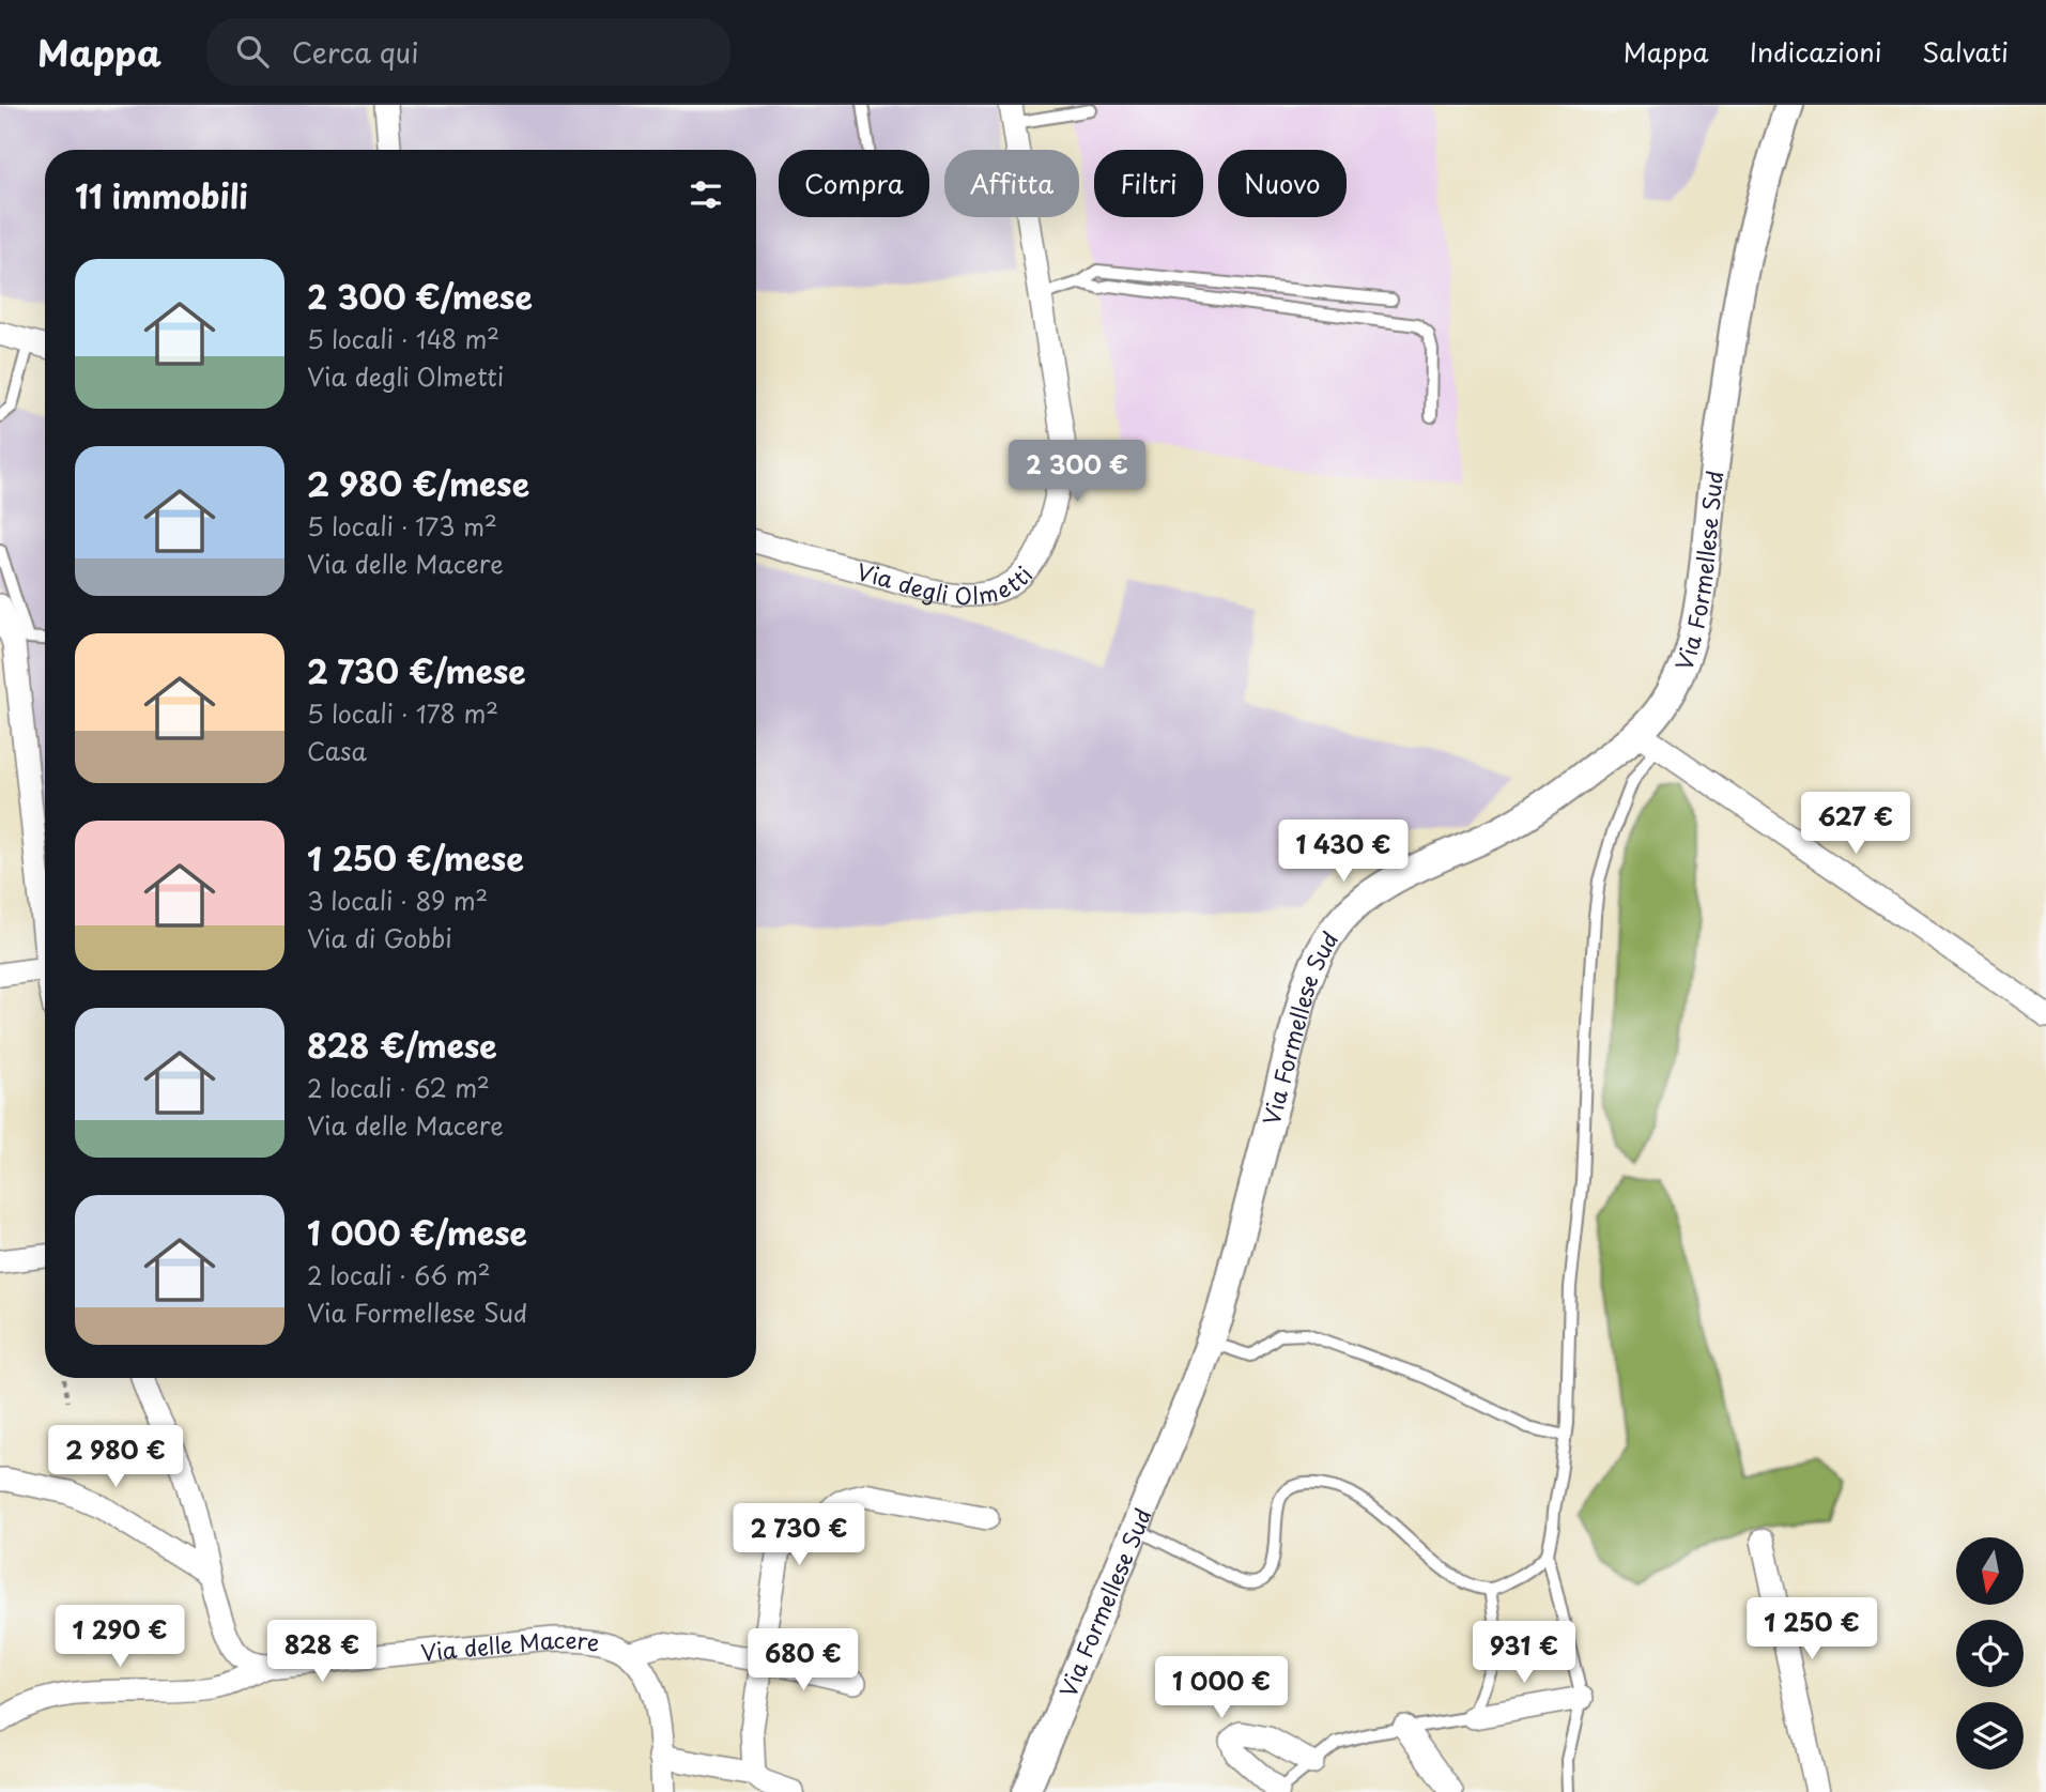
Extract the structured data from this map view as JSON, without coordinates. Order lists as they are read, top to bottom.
{
  "streets": {
    "street": ["Via degli Olmetti", "Via Formellese Sud", "Via delle Macere"]
  },
  "north": "bottom",
  "page": {
    "header": "Mappa",
    "search": "Cerca qui",
    "nav": ["Mappa", "Indicazioni", "Salvati"],
    "chip": [
      "Compra",
      "Affitta",
      "Filtri",
      "Nuovo"
    ],
    "heading": "11 immobili",
    "list": [
      {
        "name": "2 300 €/mese",
        "note": "5 locali · 148 m² · Via degli Olmetti"
      },
      {
        "name": "2 980 €/mese",
        "note": "5 locali · 173 m² · Via delle Macere"
      },
      {
        "name": "2 730 €/mese",
        "note": "5 locali · 178 m² · Casa"
      },
      {
        "name": "1 250 €/mese",
        "note": "3 locali · 89 m² · Via di Gobbi"
      },
      {
        "name": "828 €/mese",
        "note": "2 locali · 62 m² · Via delle Macere"
      },
      {
        "name": "1 000 €/mese",
        "note": "2 locali · 66 m² · Via Formellese Sud"
      }
    ],
    "price": [
      "2 300 €",
      "627 €",
      "1 430 €",
      "2 980 €",
      "2 730 €",
      "1 250 €",
      "1 290 €",
      "828 €",
      "931 €",
      "680 €",
      "1 000 €"
    ]
  }
}
